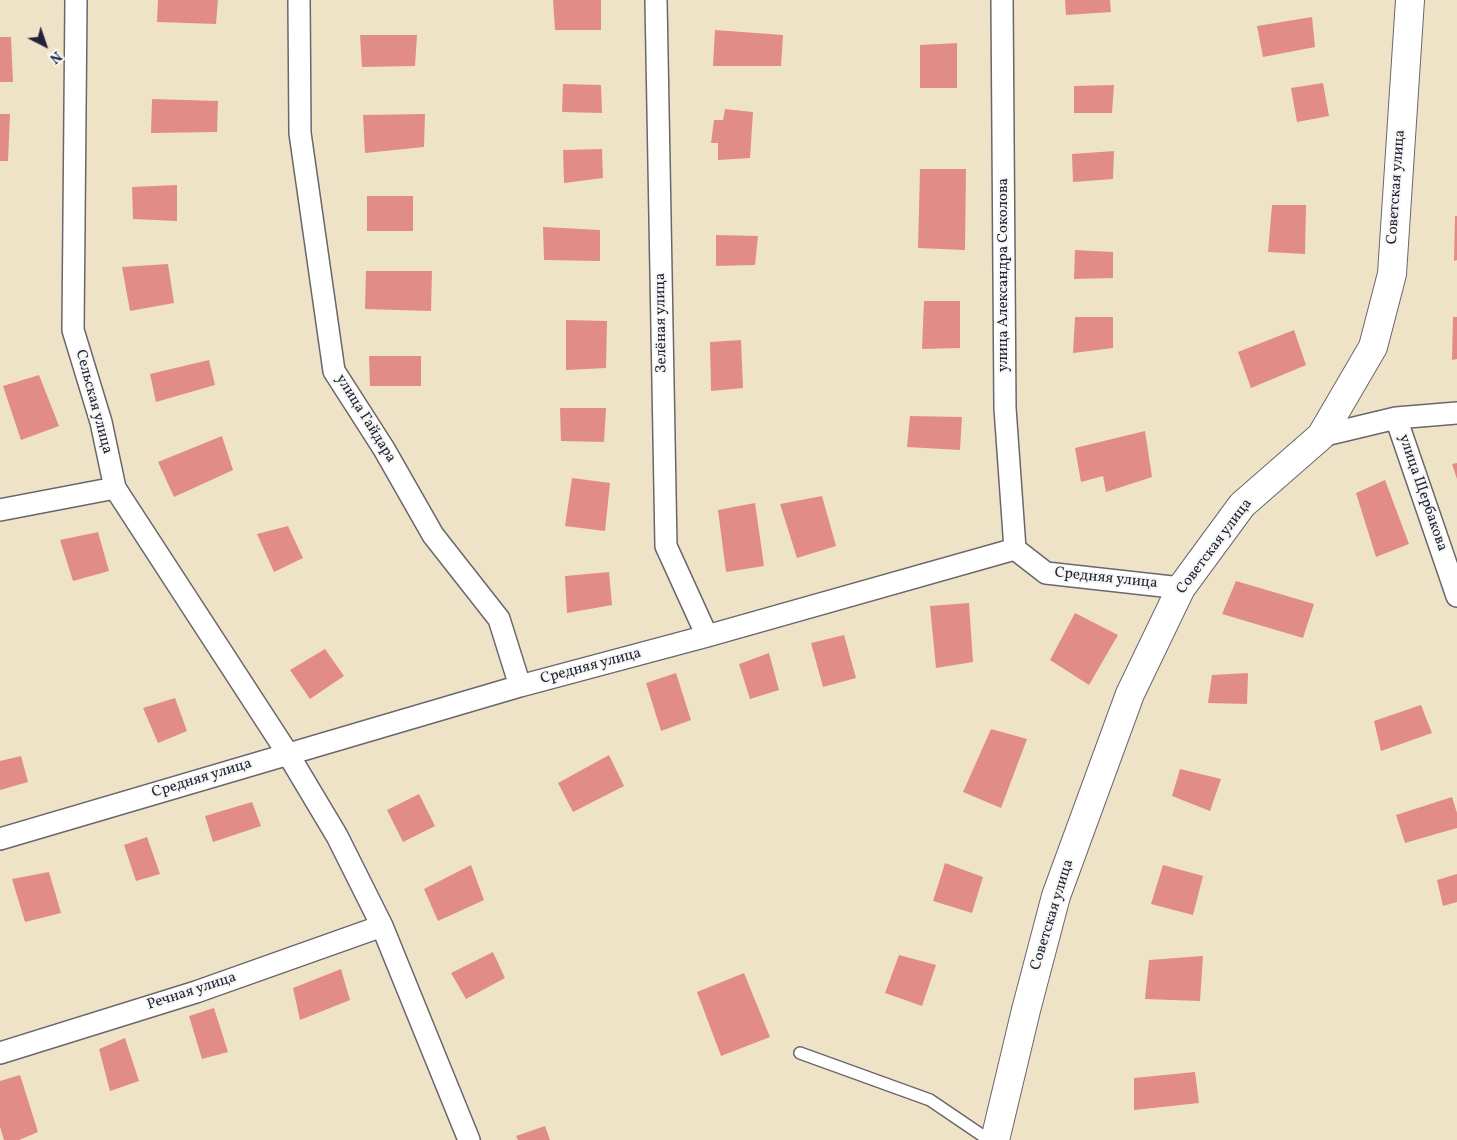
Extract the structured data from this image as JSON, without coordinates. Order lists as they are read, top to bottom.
{
  "streets": {
    "street": [
      "Советская улица",
      "улица Александра Соколова",
      "Зелёная улица",
      "Сельская улица",
      "улица Гайдара",
      "улица Щербакова",
      "Средняя улица",
      "Речная улица"
    ]
  },
  "crossings": [
    ["Советская улица", "Средняя улица"],
    ["улица Александра Соколова", "Средняя улица"],
    ["Зелёная улица", "Средняя улица"],
    ["Сельская улица", "Средняя улица"],
    ["Сельская улица", "Речная улица"],
    ["улица Гайдара", "Средняя улица"]
  ],
  "north": "bottom right"
}
